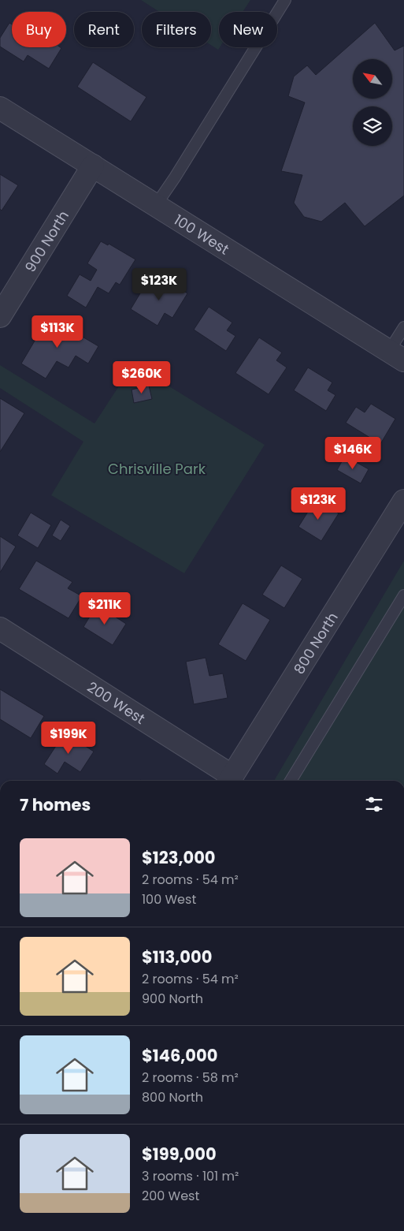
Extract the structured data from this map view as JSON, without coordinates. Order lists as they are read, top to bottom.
{
  "streets": {
    "street": [
      "100 West",
      "900 North",
      "800 North",
      "200 West"
    ]
  },
  "crossings": [
    ["100 West", "900 North"],
    ["800 North", "200 West"]
  ],
  "parks": ["Chrisville Park"],
  "north": "top left",
  "page": {
    "chip": [
      "Buy",
      "Rent",
      "Filters",
      "New"
    ],
    "price": [
      "$123K",
      "$113K",
      "$260K",
      "$146K",
      "$123K",
      "$211K",
      "$199K"
    ],
    "heading": "7 homes",
    "list": [
      {
        "name": "$123,000",
        "note": "2 rooms · 54 m² · 100 West"
      },
      {
        "name": "$113,000",
        "note": "2 rooms · 54 m² · 900 North"
      },
      {
        "name": "$146,000",
        "note": "2 rooms · 58 m² · 800 North"
      },
      {
        "name": "$199,000",
        "note": "3 rooms · 101 m² · 200 West"
      }
    ]
  }
}
